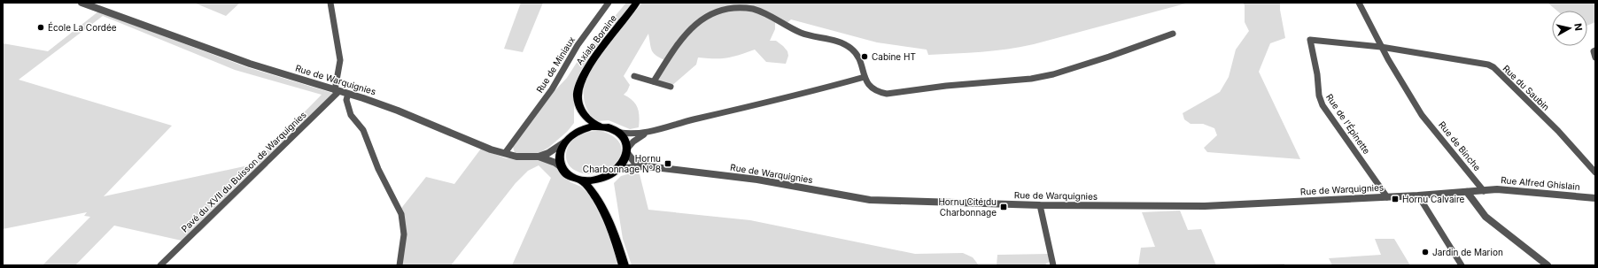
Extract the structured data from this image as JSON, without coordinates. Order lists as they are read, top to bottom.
{
  "streets": {
    "main road": ["Axiale Boraine"],
    "street": [
      "Rue de Miniaux",
      "Rue de Warquignies",
      "Rue du Saubin",
      "Rue de l'Épinette",
      "Rue de Binche",
      "Pavé du XVII du Buisson de Warquignies",
      "Rue Alfred Ghislain"
    ]
  },
  "crossings": [
    ["Axiale Boraine", "Rue de Warquignies"],
    ["Rue de Miniaux", "Rue de Warquignies"],
    ["Rue de Warquignies", "Rue de l'Épinette"],
    ["Rue de Warquignies", "Pavé du XVII du Buisson de Warquignies"],
    ["Rue du Saubin", "Rue de l'Épinette"],
    ["Rue du Saubin", "Rue de Binche"],
    ["Rue de l'Épinette", "Rue de Binche"],
    ["Rue de Binche", "Rue Alfred Ghislain"]
  ],
  "places": {
    "other": ["École La Cordée", "Cabine HT", "Jardin de Marion"],
    "transit": ["Hornu Charbonnage N° 8", "Hornu Calvaire", "Hornu Cité du Charbonnage"]
  },
  "north": "right"
}
